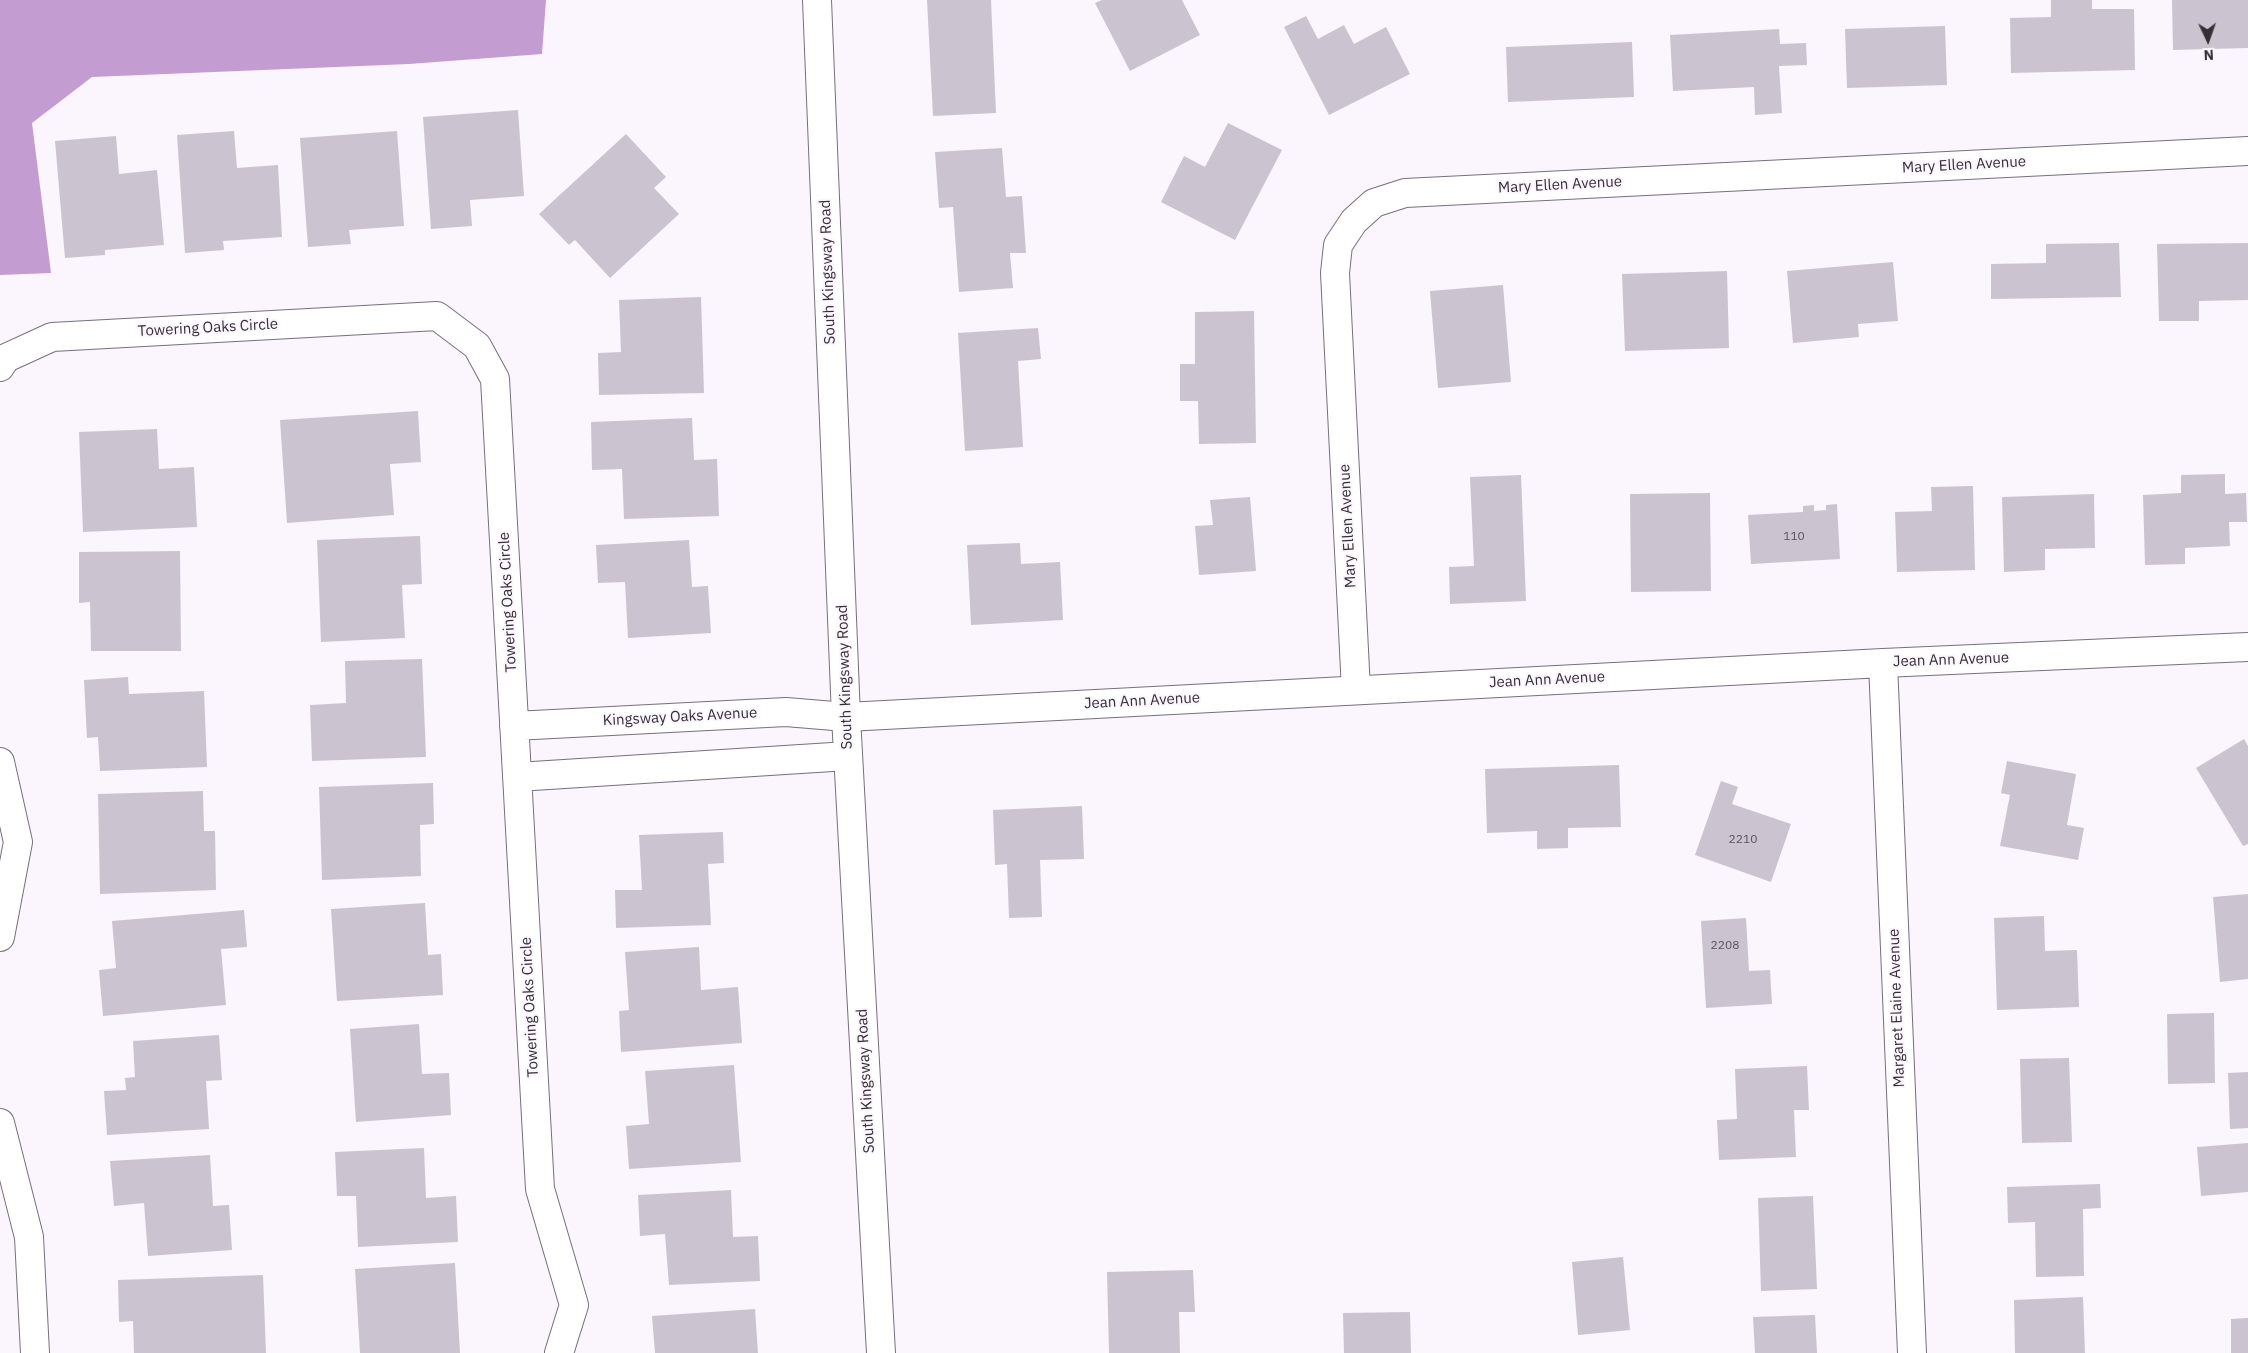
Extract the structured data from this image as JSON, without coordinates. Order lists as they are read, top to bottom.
{
  "streets": {
    "street": [
      "Mary Ellen Avenue",
      "South Kingsway Road",
      "Towering Oaks Circle",
      "Jean Ann Avenue",
      "Kingsway Oaks Avenue",
      "Margaret Elaine Avenue"
    ]
  },
  "crossings": [
    ["Mary Ellen Avenue", "Jean Ann Avenue"],
    ["South Kingsway Road", "Jean Ann Avenue"],
    ["South Kingsway Road", "Kingsway Oaks Avenue"],
    ["Towering Oaks Circle", "Kingsway Oaks Avenue"],
    ["Jean Ann Avenue", "Kingsway Oaks Avenue"],
    ["Jean Ann Avenue", "Margaret Elaine Avenue"]
  ],
  "house_numbers": ["110", "2210", "2208"],
  "north": "bottom"
}
